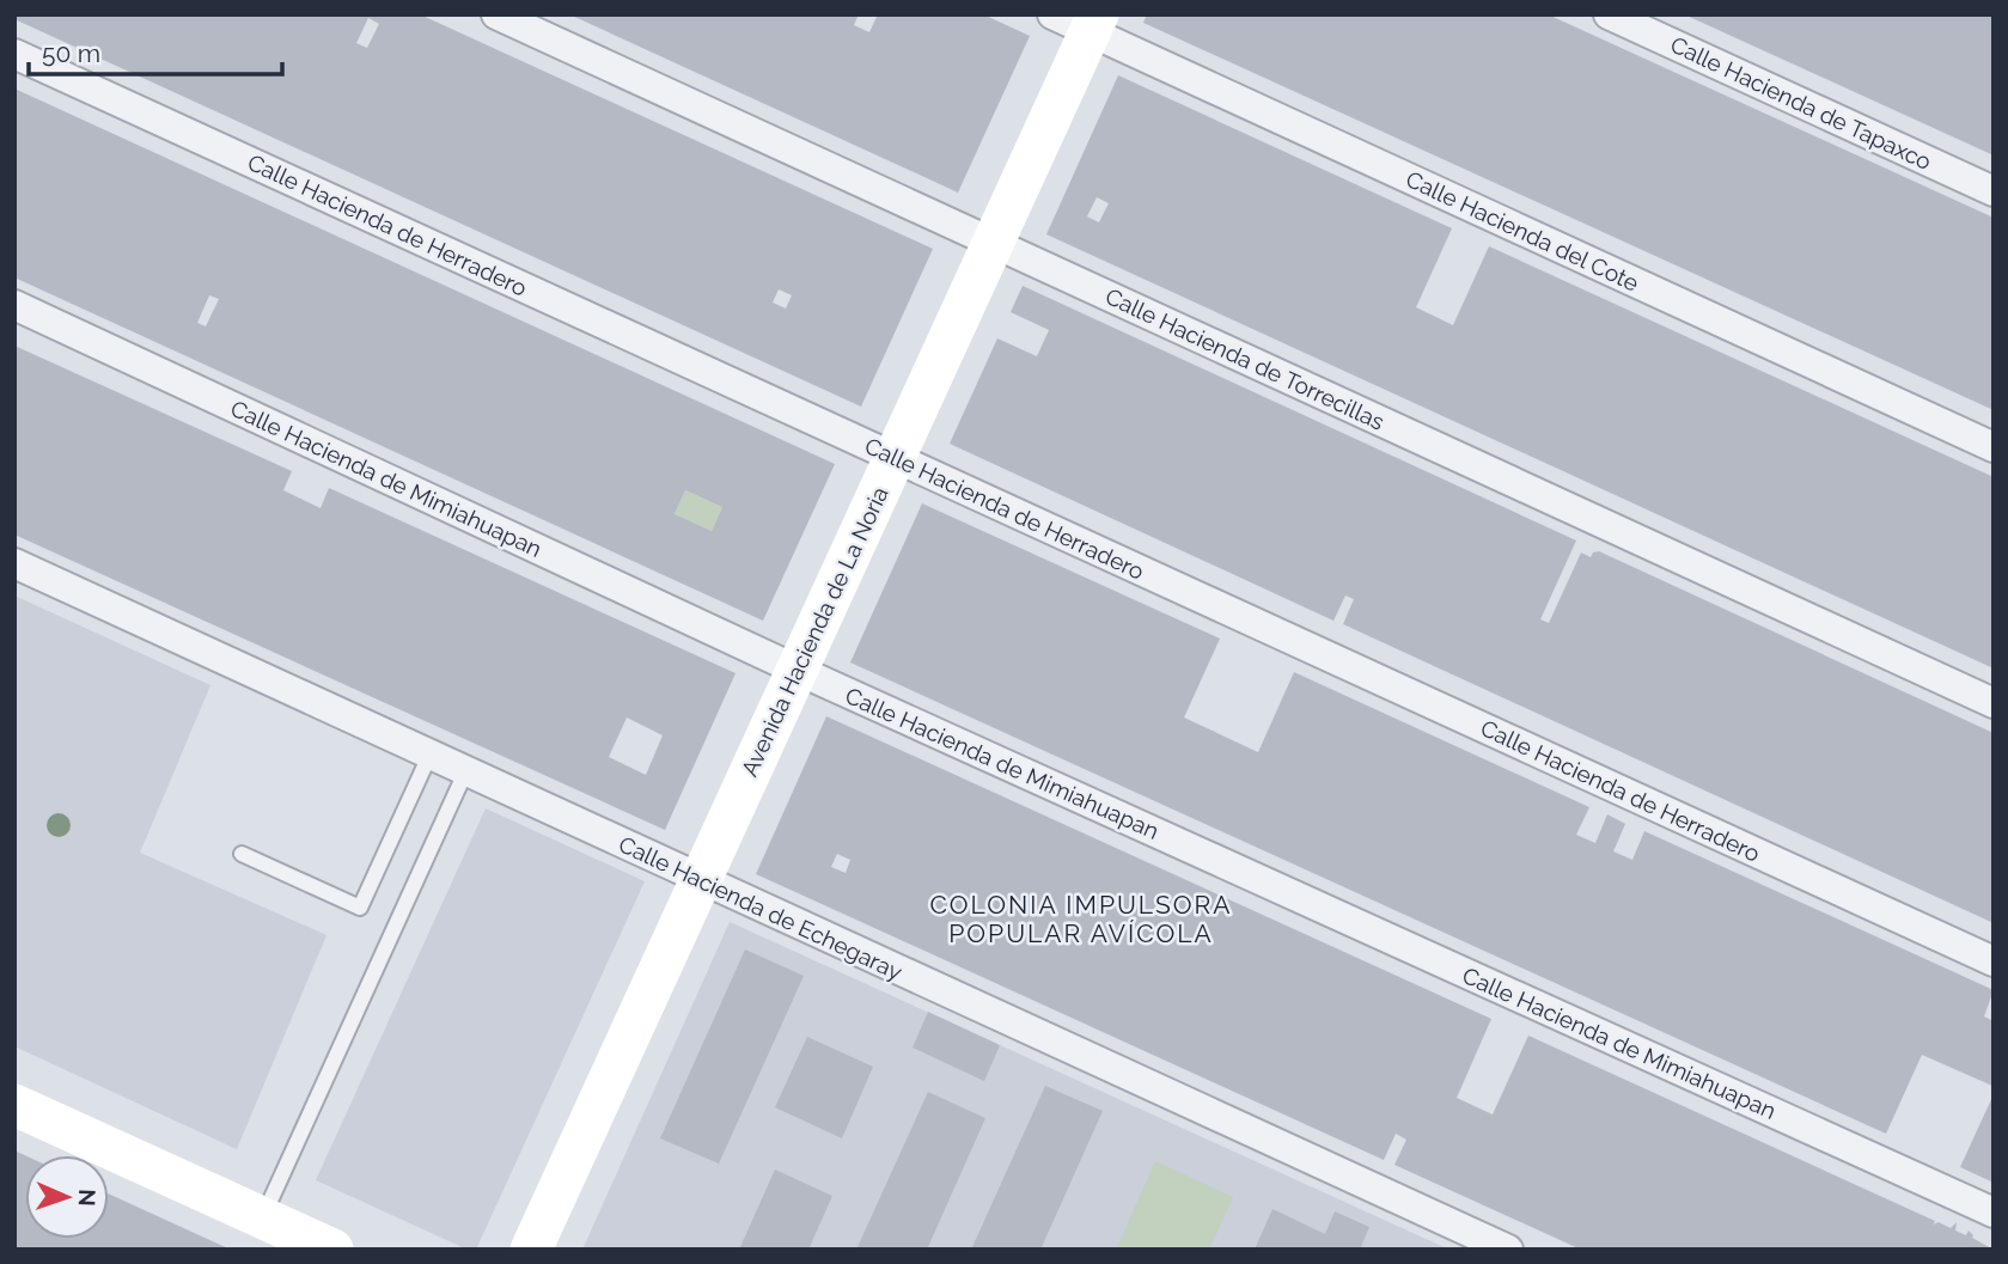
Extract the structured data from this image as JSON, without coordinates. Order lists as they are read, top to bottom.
{
  "streets": {
    "street": [
      "Calle Hacienda de Tapaxco",
      "Calle Hacienda de Herradero",
      "Calle Hacienda del Cote",
      "Calle Hacienda de Torrecillas",
      "Calle Hacienda de Mimiahuapan",
      "Avenida Hacienda de La Noria",
      "Calle Hacienda de Echegaray"
    ]
  },
  "crossings": [
    ["Calle Hacienda de Herradero", "Avenida Hacienda de La Noria"],
    ["Calle Hacienda del Cote", "Avenida Hacienda de La Noria"],
    ["Calle Hacienda de Torrecillas", "Avenida Hacienda de La Noria"],
    ["Calle Hacienda de Mimiahuapan", "Avenida Hacienda de La Noria"],
    ["Avenida Hacienda de La Noria", "Calle Hacienda de Echegaray"]
  ],
  "districts": ["COLONIA IMPULSORA POPULAR AVÍCOLA"],
  "scale_bar": "50 m",
  "north": "right"
}
